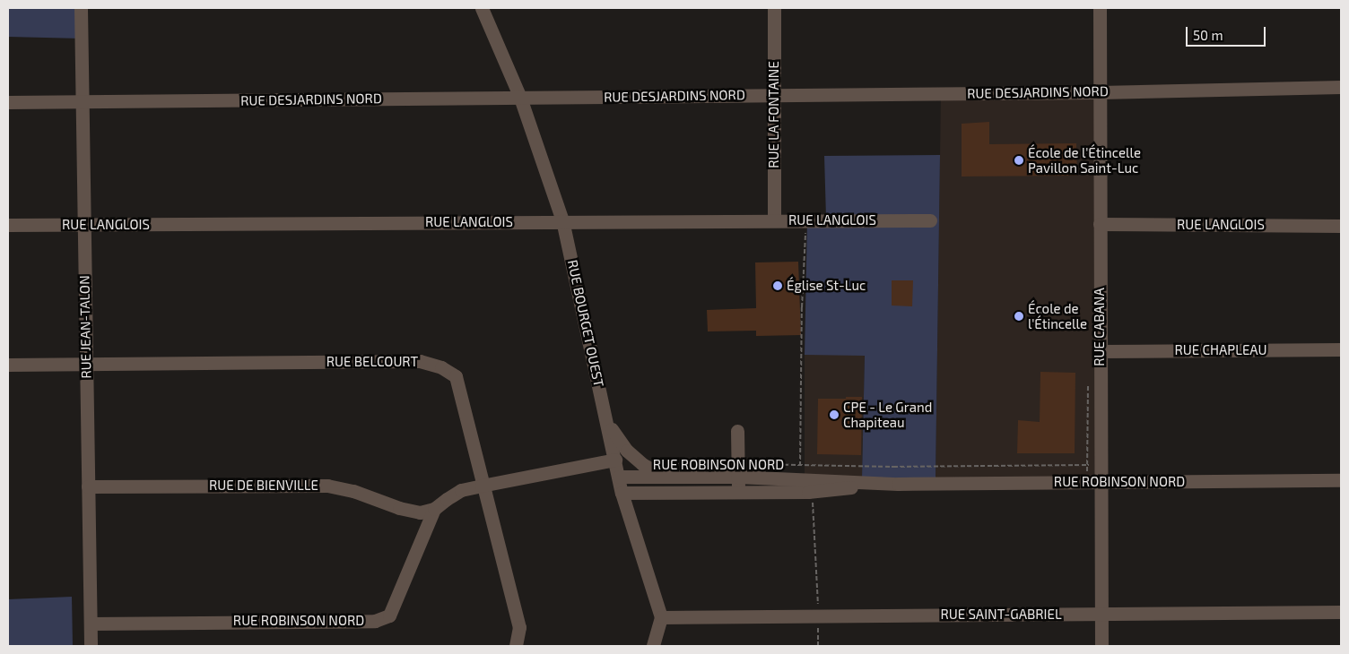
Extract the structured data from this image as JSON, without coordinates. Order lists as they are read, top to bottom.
{
  "streets": {
    "street": [
      "RUE DESJARDINS NORD",
      "RUE LA FONTAINE",
      "RUE LANGLOIS",
      "RUE BOURGET OUEST",
      "RUE JEAN-TALON",
      "RUE CABANA",
      "RUE CHAPLEAU",
      "RUE BELCOURT",
      "RUE ROBINSON NORD",
      "RUE DE BIENVILLE",
      "RUE SAINT-GABRIEL"
    ]
  },
  "crossings": [
    ["RUE DESJARDINS NORD", "RUE LA FONTAINE"],
    ["RUE DESJARDINS NORD", "RUE BOURGET OUEST"],
    ["RUE DESJARDINS NORD", "RUE JEAN-TALON"],
    ["RUE DESJARDINS NORD", "RUE CABANA"],
    ["RUE LA FONTAINE", "RUE LANGLOIS"],
    ["RUE LANGLOIS", "RUE BOURGET OUEST"],
    ["RUE LANGLOIS", "RUE JEAN-TALON"],
    ["RUE LANGLOIS", "RUE CABANA"],
    ["RUE BOURGET OUEST", "RUE ROBINSON NORD"],
    ["RUE BOURGET OUEST", "RUE SAINT-GABRIEL"],
    ["RUE JEAN-TALON", "RUE BELCOURT"],
    ["RUE JEAN-TALON", "RUE ROBINSON NORD"],
    ["RUE JEAN-TALON", "RUE DE BIENVILLE"],
    ["RUE CABANA", "RUE CHAPLEAU"],
    ["RUE CABANA", "RUE ROBINSON NORD"],
    ["RUE CABANA", "RUE SAINT-GABRIEL"],
    ["RUE ROBINSON NORD", "RUE DE BIENVILLE"]
  ],
  "places": [
    "École de l'Étincelle Pavillon Saint-Luc",
    "Église St-Luc",
    "École de l'Étincelle",
    "CPE - Le Grand Chapiteau"
  ],
  "scale_bar": "50 m"
}
